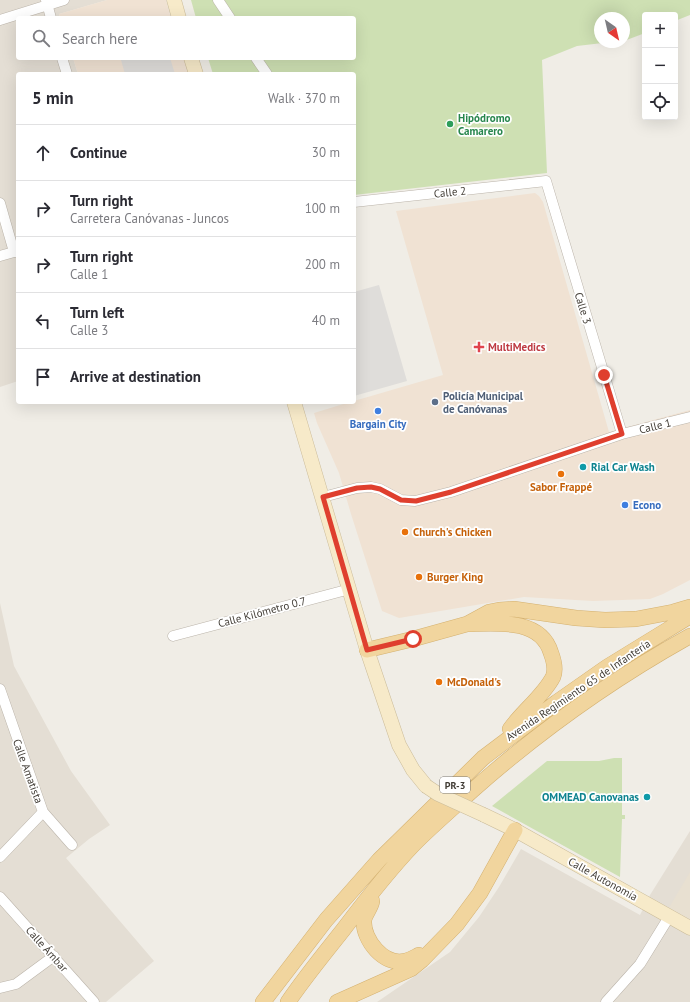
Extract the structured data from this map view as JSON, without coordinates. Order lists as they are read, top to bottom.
{
  "streets": {
    "main road": ["Avenida Regimiento 65 de Infantería", "PR-3", "Calle Autonomía"],
    "street": [
      "Calle 2",
      "Calle 3",
      "Calle 1",
      "Calle Kilómetro 0.7",
      "Calle Amatista",
      "Calle Ámbar"
    ]
  },
  "crossings": [
    ["Calle 2", "Calle 3"],
    ["Calle 3", "Calle 1"],
    ["Calle 1", "Calle Autonomía"],
    ["Calle Kilómetro 0.7", "Calle Autonomía"]
  ],
  "places": {
    "other": [
      "Hipódromo Camarero",
      "Policía Municipal de Canóvanas",
      "Bargain City",
      "Rial Car Wash",
      "Sabor Frappé",
      "Econo",
      "Church's Chicken",
      "Burger King",
      "McDonald's",
      "OMMEAD Canovanas"
    ],
    "health": ["MultiMedics"]
  },
  "north": "bottom right",
  "page": {
    "map_buttons": ["+", "−"],
    "search": "Search here",
    "heading": ["5 min", "Walk · 370 m"],
    "list": [
      ["Continue", "30 m"],
      ["Turn right", "Carretera Canóvanas - Juncos", "100 m"],
      ["Turn right", "Calle 1", "200 m"],
      ["Turn left", "Calle 3", "40 m"],
      "Arrive at destination"
    ]
  }
}
